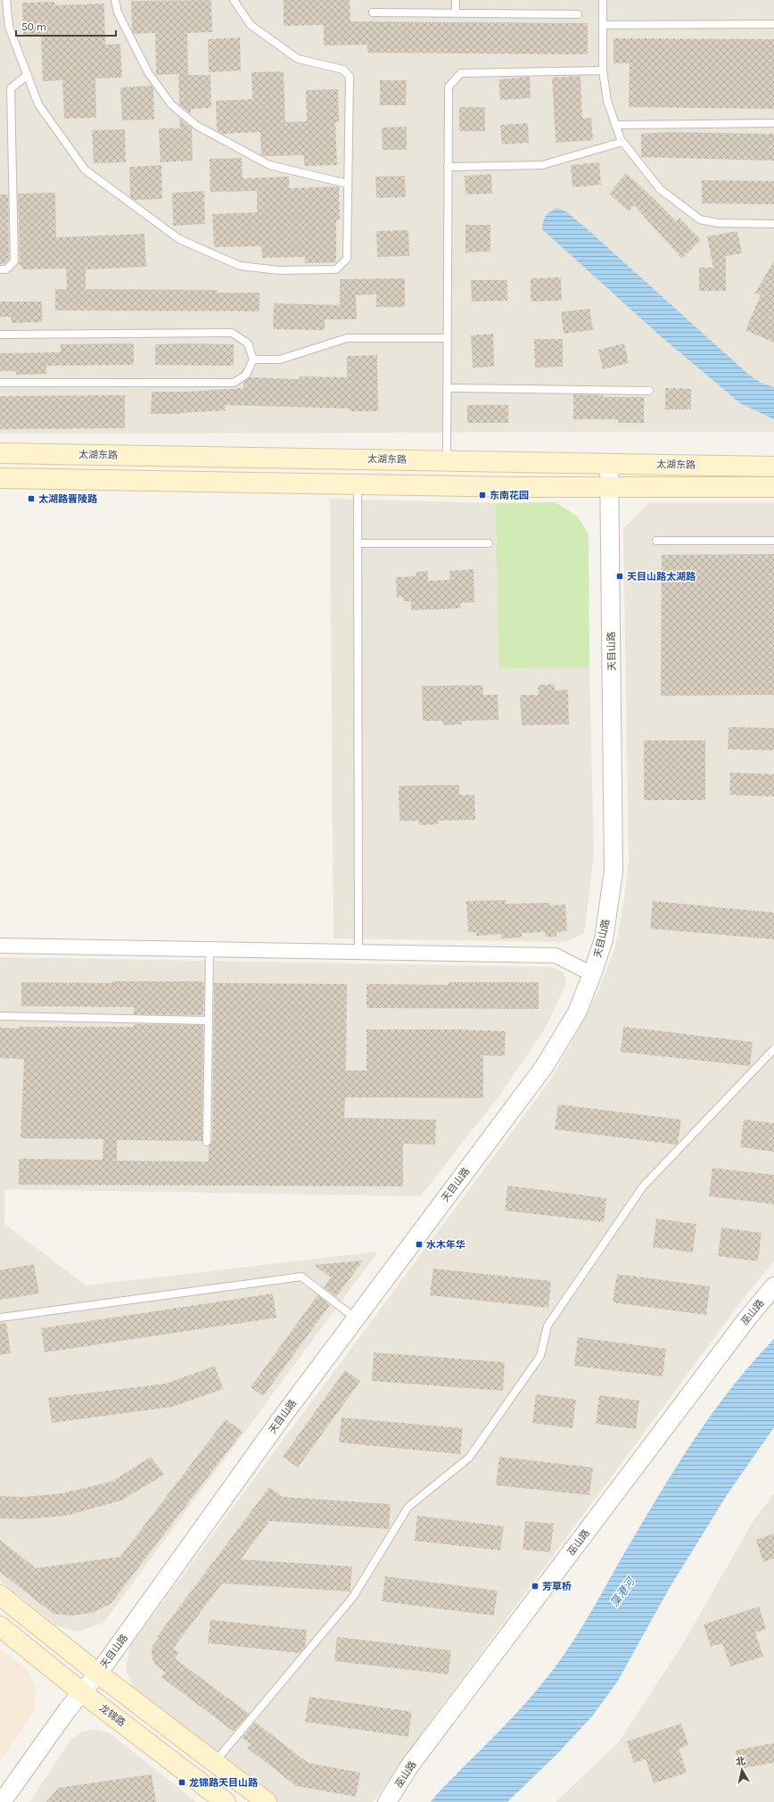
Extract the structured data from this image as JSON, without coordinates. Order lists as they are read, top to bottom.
{
  "streets": {
    "main road": ["太湖东路", "龙锦路"],
    "street": ["天目山路", "巫山路"]
  },
  "crossings": [
    ["太湖东路", "天目山路"],
    ["天目山路", "龙锦路"]
  ],
  "water": ["藻港河"],
  "places": {
    "transit": [
      "东南花园",
      "太湖路晋陵路",
      "天目山路太湖路",
      "水木年华",
      "芳草桥",
      "龙锦路天目山路"
    ]
  },
  "scale_bar": "50 m",
  "north": "top"
}
